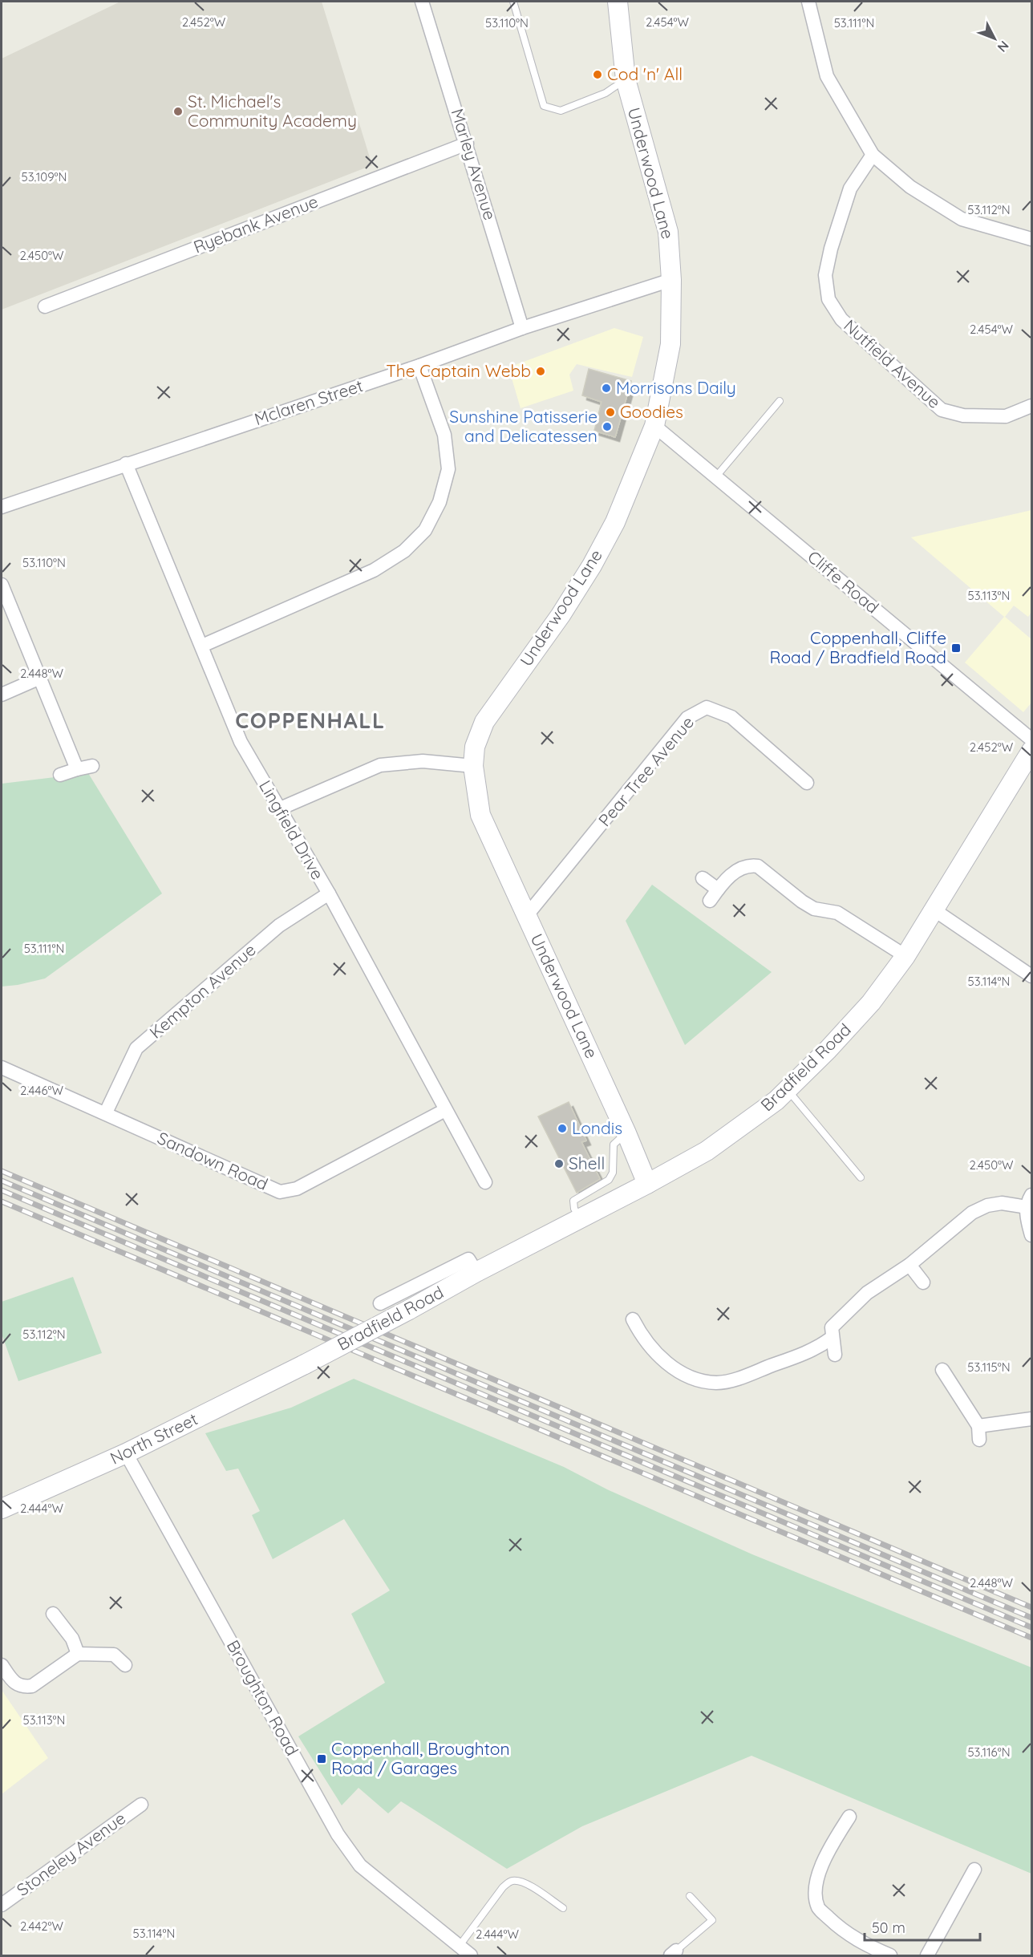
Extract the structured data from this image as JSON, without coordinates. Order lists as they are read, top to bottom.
{
  "streets": {
    "main road": ["Underwood Lane", "Bradfield Road", "North Street"],
    "street": [
      "Marley Avenue",
      "Ryebank Avenue",
      "Nutfield Avenue",
      "Mclaren Street",
      "Cliffe Road",
      "Pear Tree Avenue",
      "Lingfield Drive",
      "Kempton Avenue",
      "Sandown Road",
      "Broughton Road",
      "Stoneley Avenue"
    ]
  },
  "crossings": [
    ["Marley Avenue", "Ryebank Avenue"],
    ["Marley Avenue", "Mclaren Street"],
    ["Underwood Lane", "Mclaren Street"],
    ["Underwood Lane", "Cliffe Road"],
    ["Underwood Lane", "Pear Tree Avenue"],
    ["Underwood Lane", "Bradfield Road"],
    ["Mclaren Street", "Lingfield Drive"],
    ["Lingfield Drive", "Kempton Avenue"],
    ["Lingfield Drive", "Sandown Road"],
    ["Kempton Avenue", "Sandown Road"],
    ["Bradfield Road", "North Street"],
    ["North Street", "Broughton Road"]
  ],
  "districts": ["COPPENHALL"],
  "places": {
    "other": [
      "Cod 'n' All",
      "St. Michael's Community Academy",
      "The Captain Webb",
      "Morrisons Daily",
      "Goodies",
      "Sunshine Patisserie and Delicatessen",
      "Londis",
      "Shell"
    ],
    "transit": ["Coppenhall, Cliffe Road / Bradfield Road", "Coppenhall, Broughton Road / Garages"]
  },
  "scale_bar": "50 m",
  "north": "bottom right",
  "coordinates": [
    "2.452°W",
    "2.454°W",
    "53.110°N",
    "53.111°N",
    "53.109°N",
    "53.112°N",
    "2.450°W",
    "53.113°N",
    "2.448°W",
    "53.114°N",
    "2.446°W",
    "53.115°N",
    "2.444°W",
    "53.116°N",
    "2.442°W"
  ]
}
